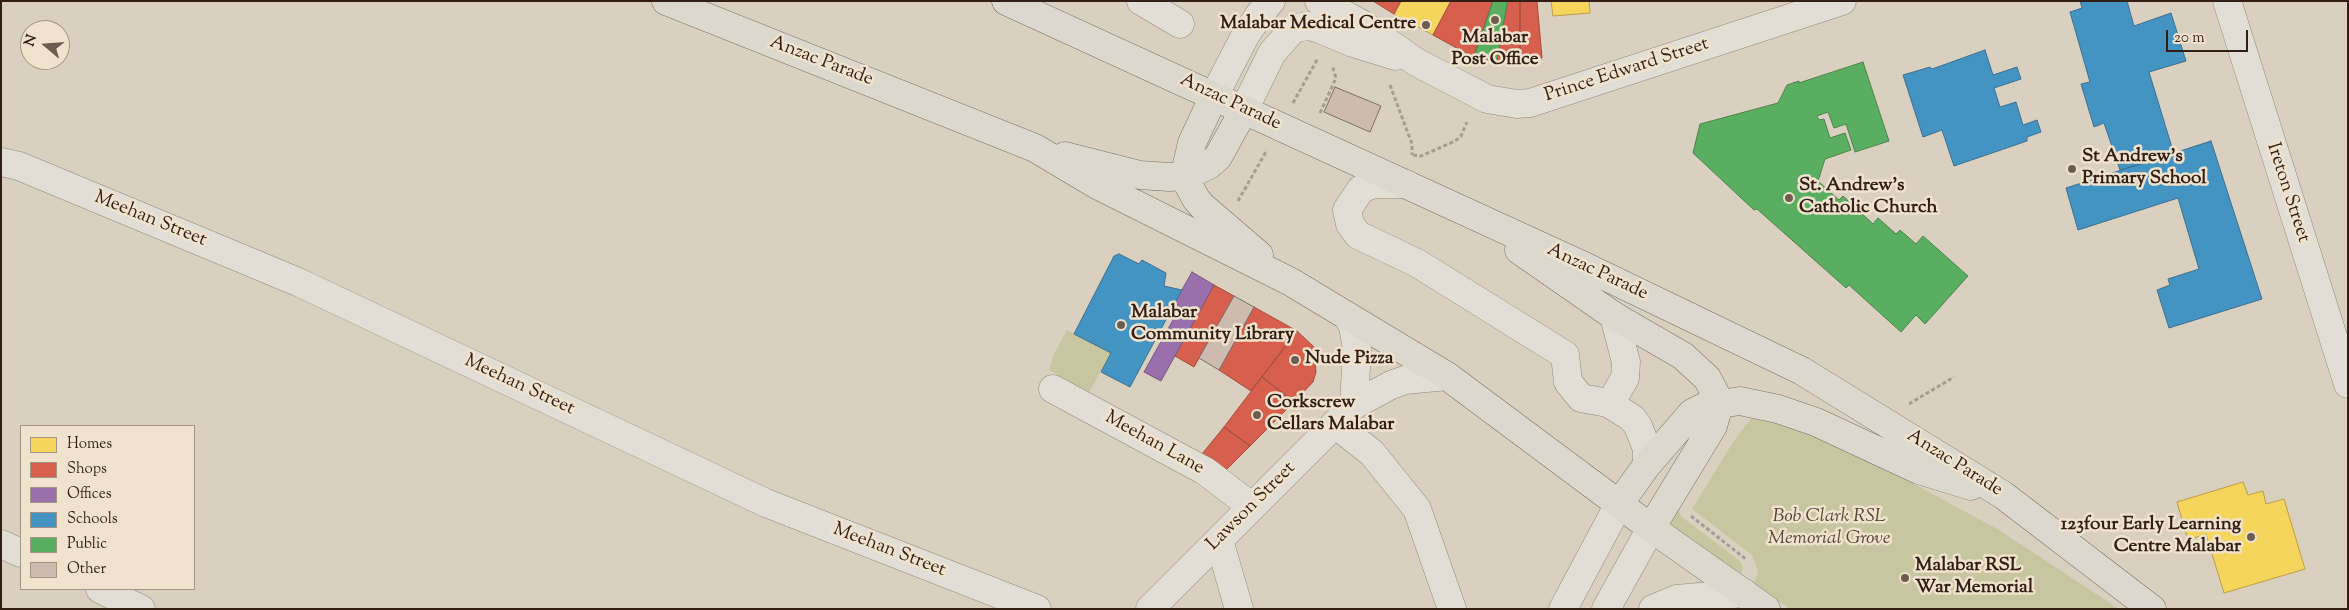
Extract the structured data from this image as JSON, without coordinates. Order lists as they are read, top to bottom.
{
  "streets": {
    "main road": ["Anzac Parade"],
    "street": [
      "Prince Edward Street",
      "Ireton Street",
      "Meehan Street",
      "Meehan Lane",
      "Lawson Street"
    ]
  },
  "crossings": [
    ["Anzac Parade", "Lawson Street"],
    ["Meehan Lane", "Lawson Street"]
  ],
  "parks": ["Bob Clark RSL Memorial Grove"],
  "places": [
    "Malabar Post Office",
    "Malabar Medical Centre",
    "St Andrew's Primary School",
    "St. Andrew's Catholic Church",
    "Malabar Community Library",
    "Nude Pizza",
    "Corkscrew Cellars Malabar",
    "123four Early Learning Centre Malabar",
    "Malabar RSL War Memorial"
  ],
  "legend": [
    "Homes",
    "Shops",
    "Offices",
    "Schools",
    "Public",
    "Other"
  ],
  "scale_bar": "20 m",
  "north": "left"
}
